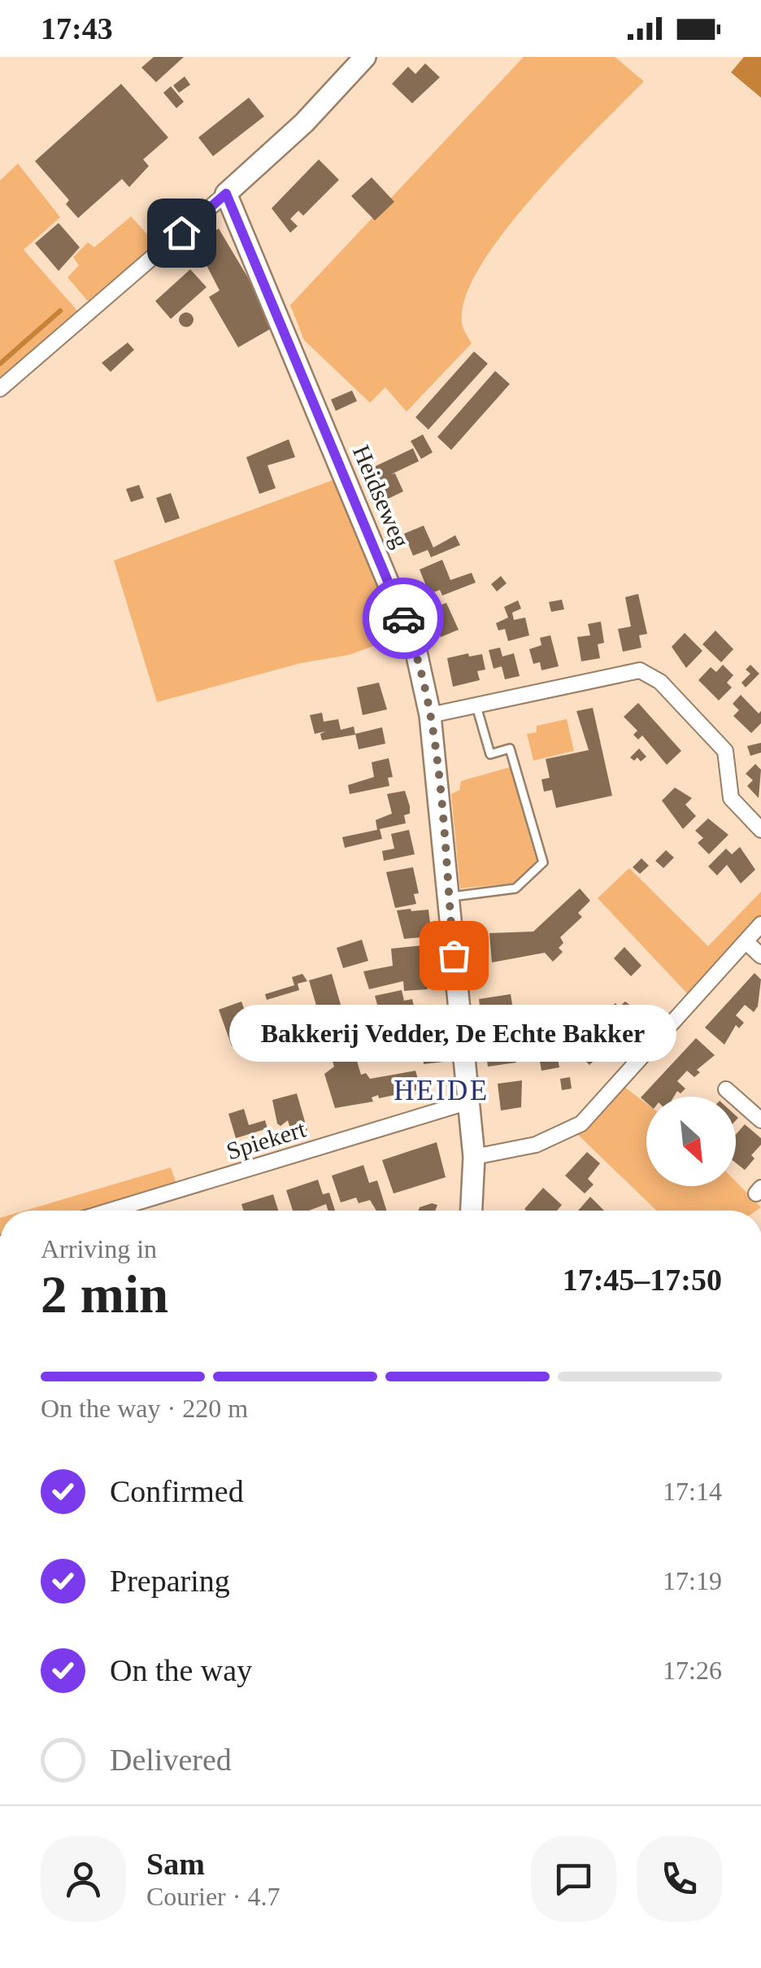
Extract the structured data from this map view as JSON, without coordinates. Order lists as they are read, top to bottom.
{
  "streets": {
    "street": ["Heidseweg", "Spiekert"]
  },
  "crossings": [
    ["Heidseweg", "Spiekert"]
  ],
  "districts": ["HEIDE"],
  "places": ["Bakkerij Vedder, De Echte Bakker"],
  "north": "bottom right",
  "page": {
    "status": "17:43",
    "bubble": "Bakkerij Vedder, De Echte Bakker",
    "heading": ["2 min", "Arriving in", "17:45–17:50"],
    "panel": ["Sam", "Courier · 4.7"],
    "bar": "On the way · 220 m",
    "list": [
      ["Confirmed", "17:14"],
      ["Preparing", "17:19"],
      ["On the way", "17:26"],
      "Delivered"
    ]
  }
}
